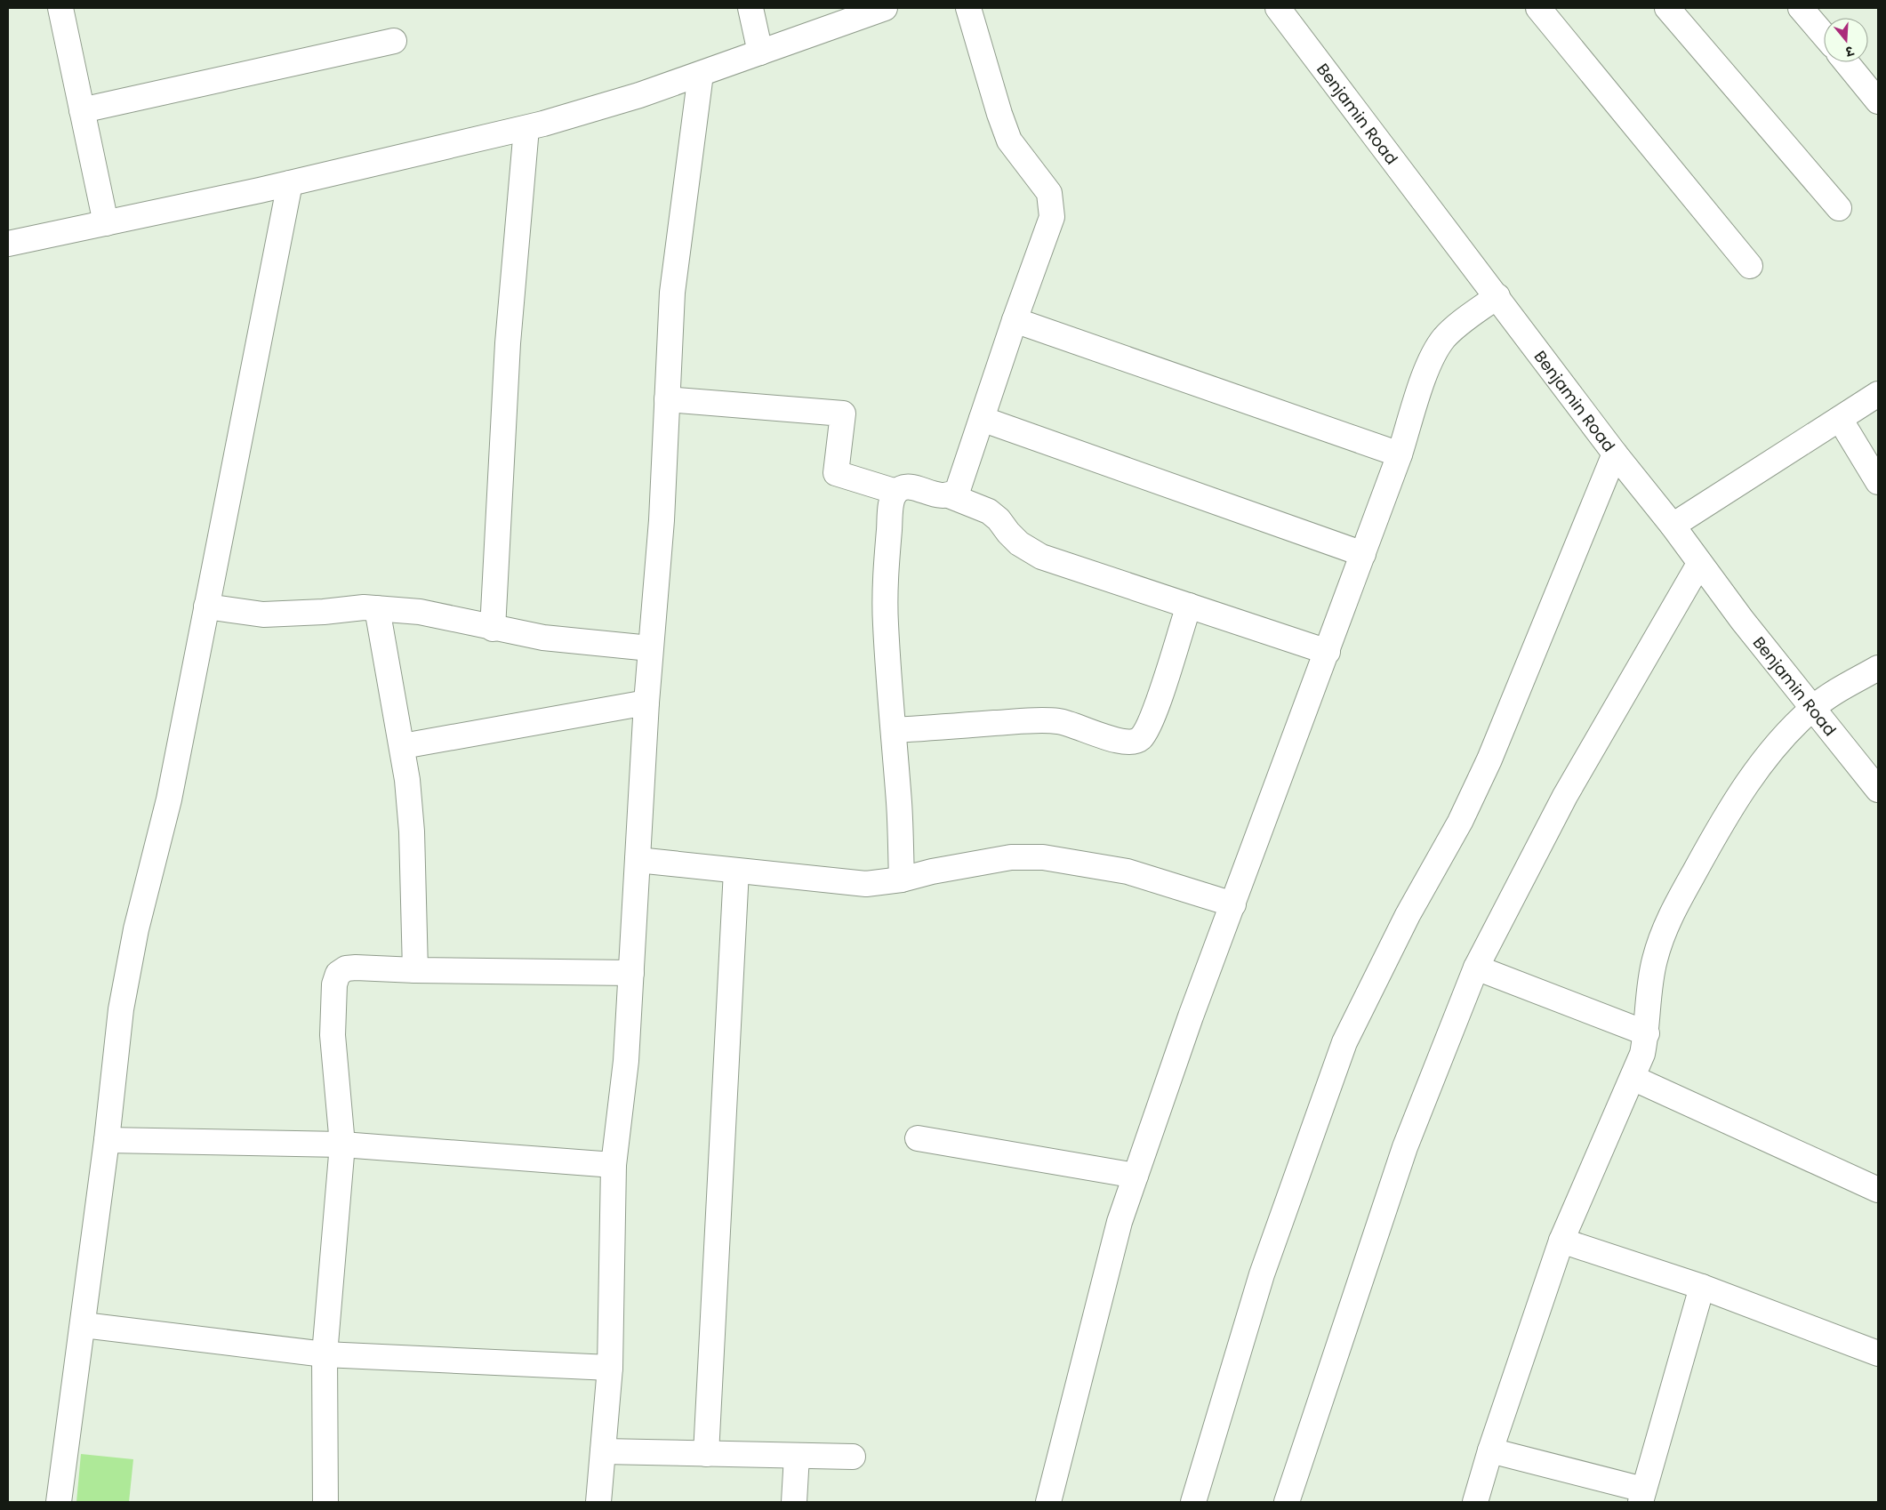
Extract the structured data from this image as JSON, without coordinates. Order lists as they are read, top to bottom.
{
  "streets": {
    "street": ["Benjamin Road"]
  },
  "north": "bottom"
}
